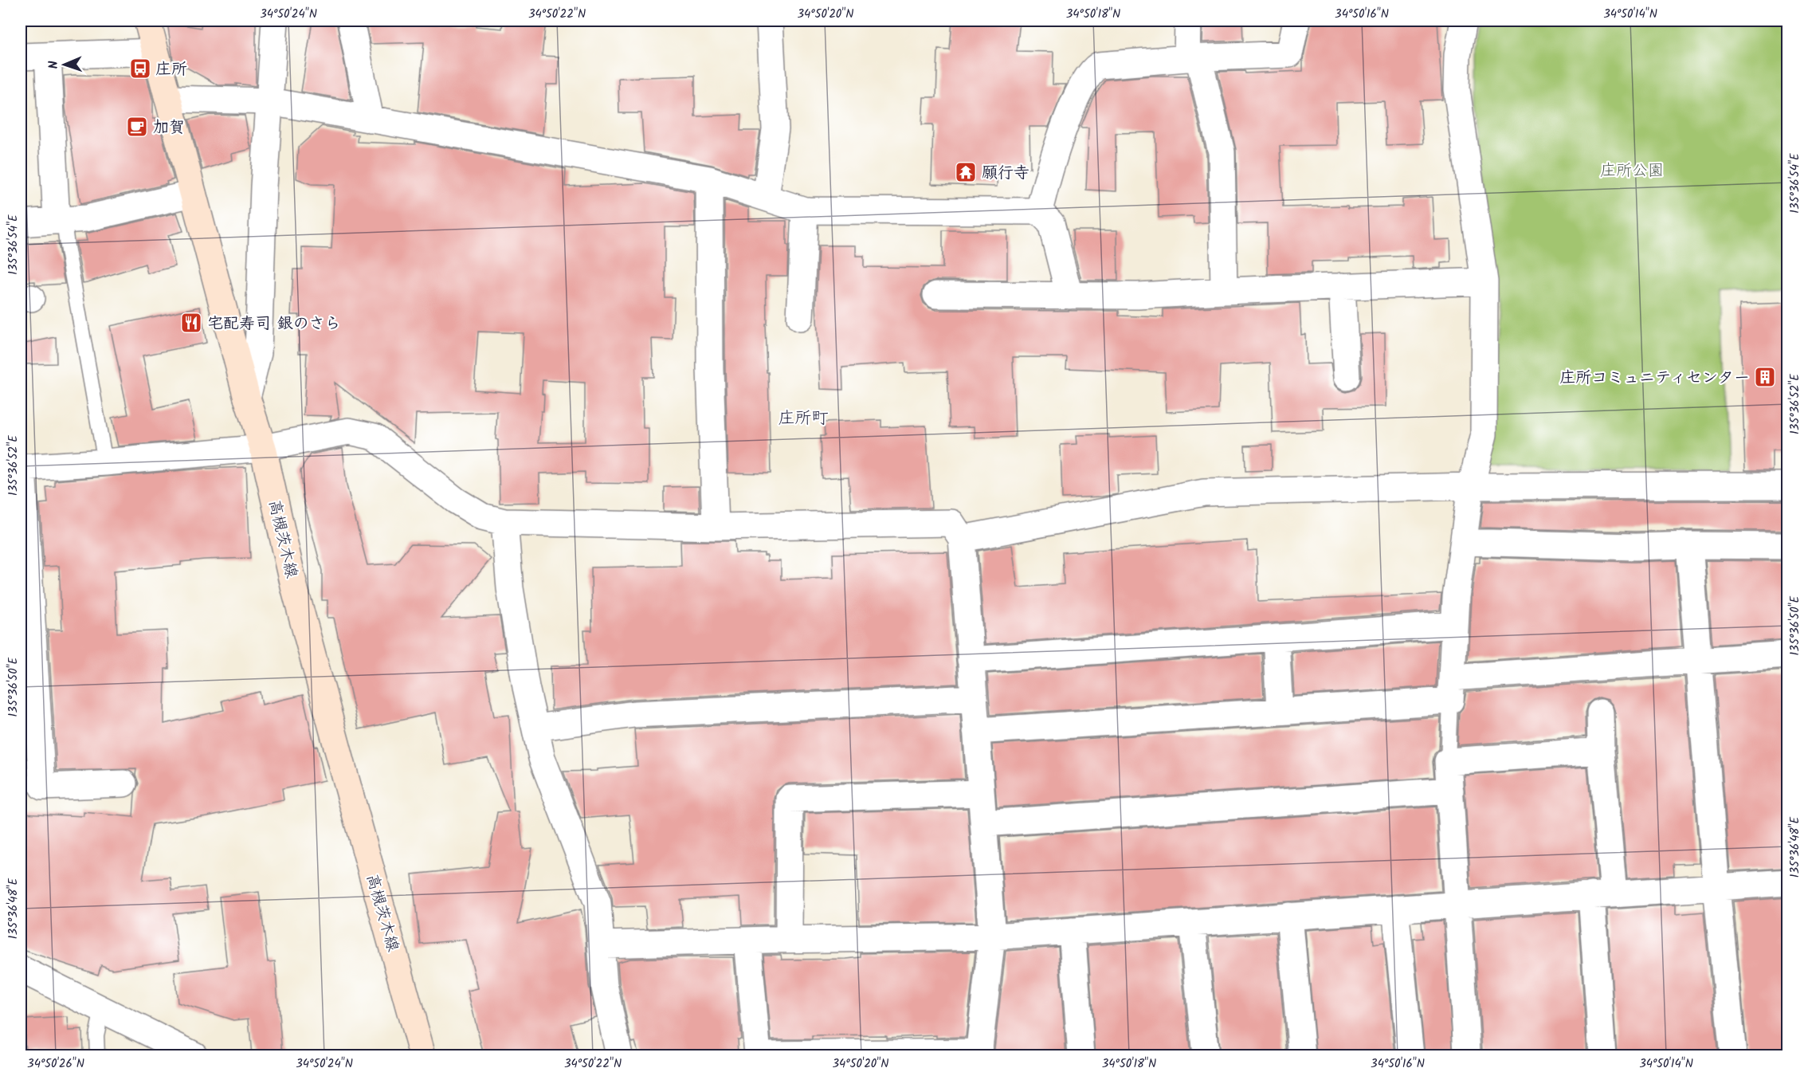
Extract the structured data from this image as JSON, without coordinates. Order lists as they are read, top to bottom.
{
  "streets": {
    "main road": ["高槻茨木線"]
  },
  "districts": ["庄所町"],
  "parks": ["庄所公園"],
  "places": {
    "bus stop": ["庄所"],
    "cafe": ["加賀"],
    "temple": ["願行寺"],
    "restaurant": ["宅配寿司 銀のさら"],
    "building": ["庄所コミュニティセンター"]
  },
  "north": "left",
  "coordinates": [
    "34°50'24\"N",
    "34°50'22\"N",
    "34°50'20\"N",
    "34°50'18\"N",
    "34°50'16\"N",
    "34°50'14\"N",
    "135°36'54\"E",
    "135°36'52\"E",
    "135°36'50\"E",
    "135°36'48\"E",
    "34°50'26\"N"
  ]
}
